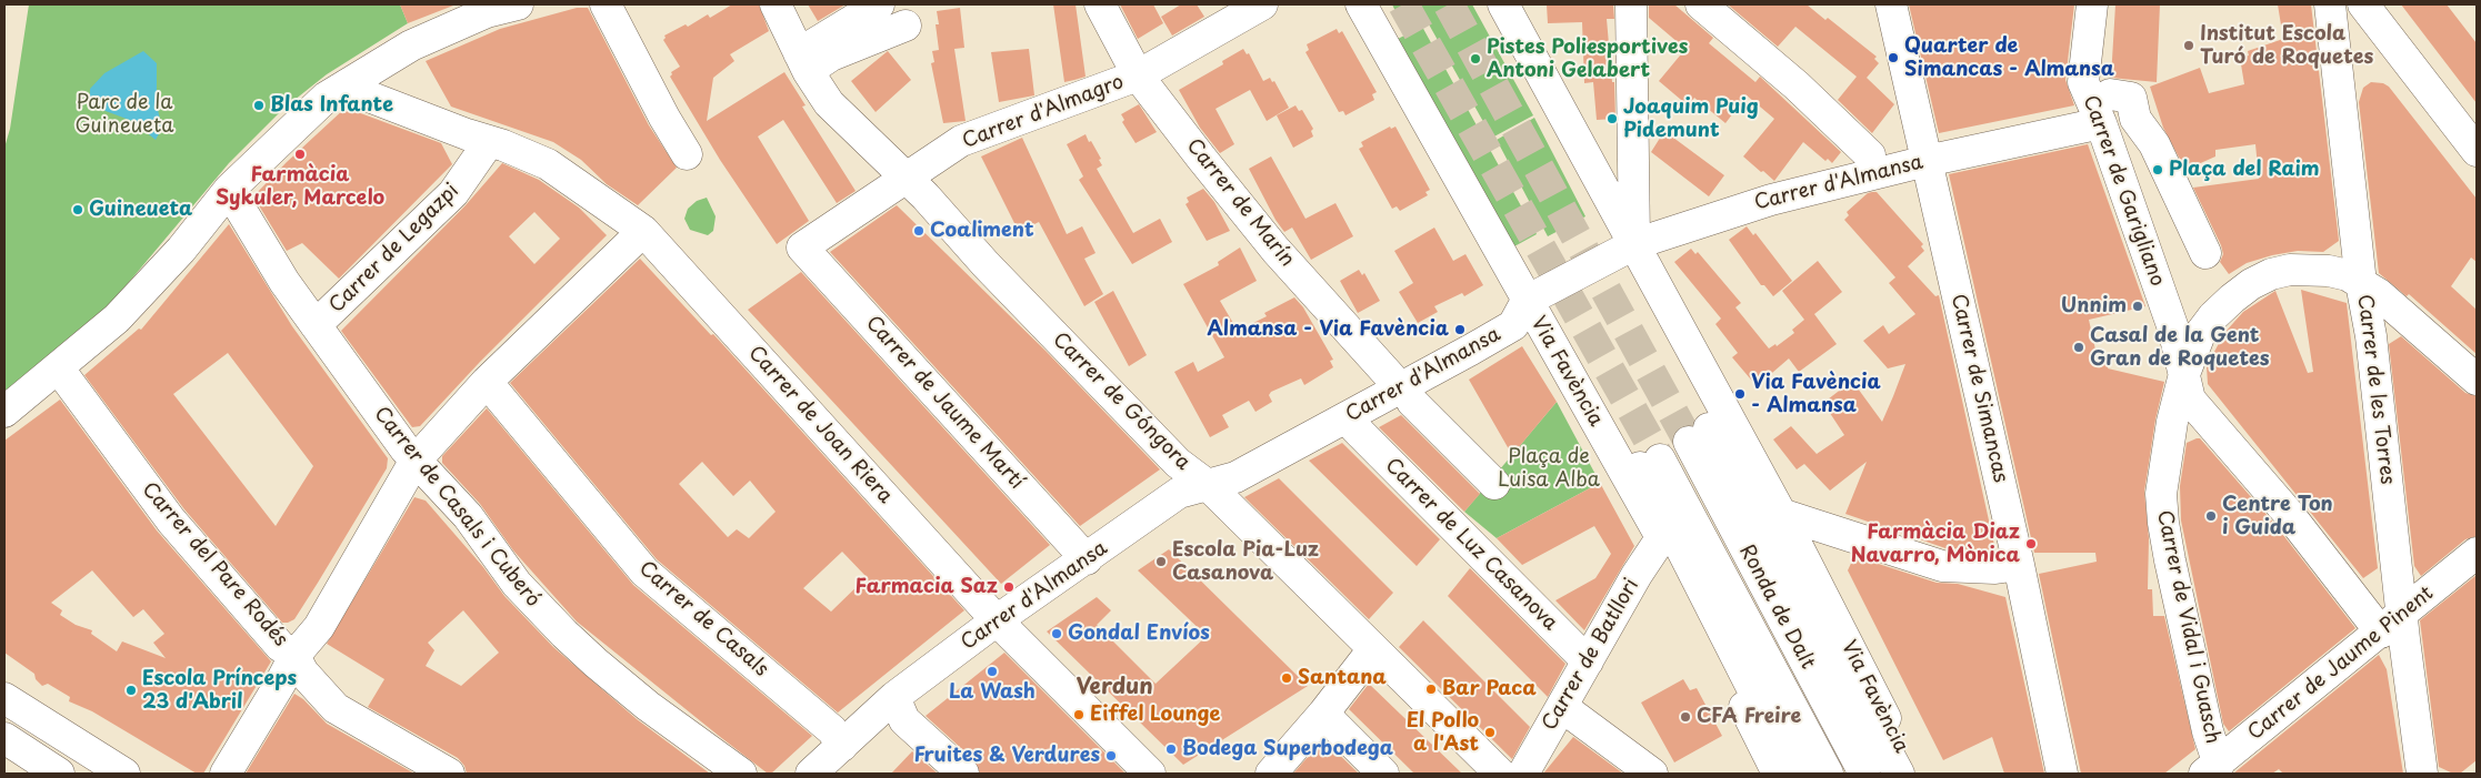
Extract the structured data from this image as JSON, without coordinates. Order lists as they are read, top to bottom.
{
  "streets": {
    "main road": [
      "Carrer d'Almagro",
      "Carrer d'Almansa",
      "Carrer de Garigliano",
      "Carrer de Marín",
      "Carrer de Legazpi",
      "Via Favència",
      "Carrer de Simancas",
      "Carrer de les Torres",
      "Carrer de Góngora",
      "Carrer de Jaume Martí",
      "Carrer de Joan Riera",
      "Carrer de Casals i Cuberó",
      "Carrer de Luz Casanova",
      "Carrer del Pare Rodés",
      "Ronda de Dalt",
      "Carrer de Casals",
      "Carrer de Vidal i Guasch",
      "Carrer de Batllori",
      "Carrer de Jaume Pinent"
    ]
  },
  "crossings": [
    ["Carrer d'Almagro", "Carrer de Marín"],
    ["Carrer d'Almagro", "Carrer de Góngora"],
    ["Carrer d'Almagro", "Carrer de Jaume Martí"],
    ["Carrer d'Almansa", "Carrer de Garigliano"],
    ["Carrer d'Almansa", "Carrer de Marín"],
    ["Carrer d'Almansa", "Via Favència"],
    ["Carrer d'Almansa", "Carrer de Simancas"],
    ["Carrer d'Almansa", "Carrer de Góngora"],
    ["Carrer d'Almansa", "Carrer de Jaume Martí"],
    ["Carrer d'Almansa", "Carrer de Joan Riera"],
    ["Carrer d'Almansa", "Carrer de Casals"],
    ["Carrer de Garigliano", "Carrer de les Torres"],
    ["Carrer de Garigliano", "Carrer de Vidal i Guasch"],
    ["Carrer de Garigliano", "Carrer de Jaume Pinent"],
    ["Carrer de Legazpi", "Carrer de Joan Riera"],
    ["Carrer de Legazpi", "Carrer de Casals i Cuberó"],
    ["Via Favència", "Carrer de Batllori"],
    ["Carrer de les Torres", "Carrer de Vidal i Guasch"],
    ["Carrer de les Torres", "Carrer de Jaume Pinent"],
    ["Carrer de Luz Casanova", "Carrer de Batllori"],
    ["Carrer de Vidal i Guasch", "Carrer de Jaume Pinent"]
  ],
  "districts": ["Verdun"],
  "parks": ["Parc de la Guineueta", "Plaça de Luisa Alba"],
  "places": [
    "Institut Escola Turó de Roquetes",
    "Quarter de Simancas - Almansa",
    "Pistes Poliesportives Antoni Gelabert",
    "Blas Infante",
    "Joaquim Puig Pidemunt",
    "Farmàcia Sykuler, Marcelo",
    "Plaça del Raim",
    "Guineueta",
    "Coaliment",
    "Unnim",
    "Almansa - Via Favència",
    "Casal de la Gent Gran de Roquetes",
    "Via Favència - Almansa",
    "Centre Ton i Guida",
    "Farmàcia Diaz Navarro, Mònica",
    "Escola Pia-Luz Casanova",
    "Farmacia Saz",
    "Gondal Envíos",
    "La Wash",
    "Santana",
    "Bar Paca",
    "Escola Prínceps 23 d'Abril",
    "Eiffel Lounge",
    "CFA Freire",
    "El Pollo a l'Ast",
    "Bodega Superbodega",
    "Fruites & Verdures"
  ]
}
